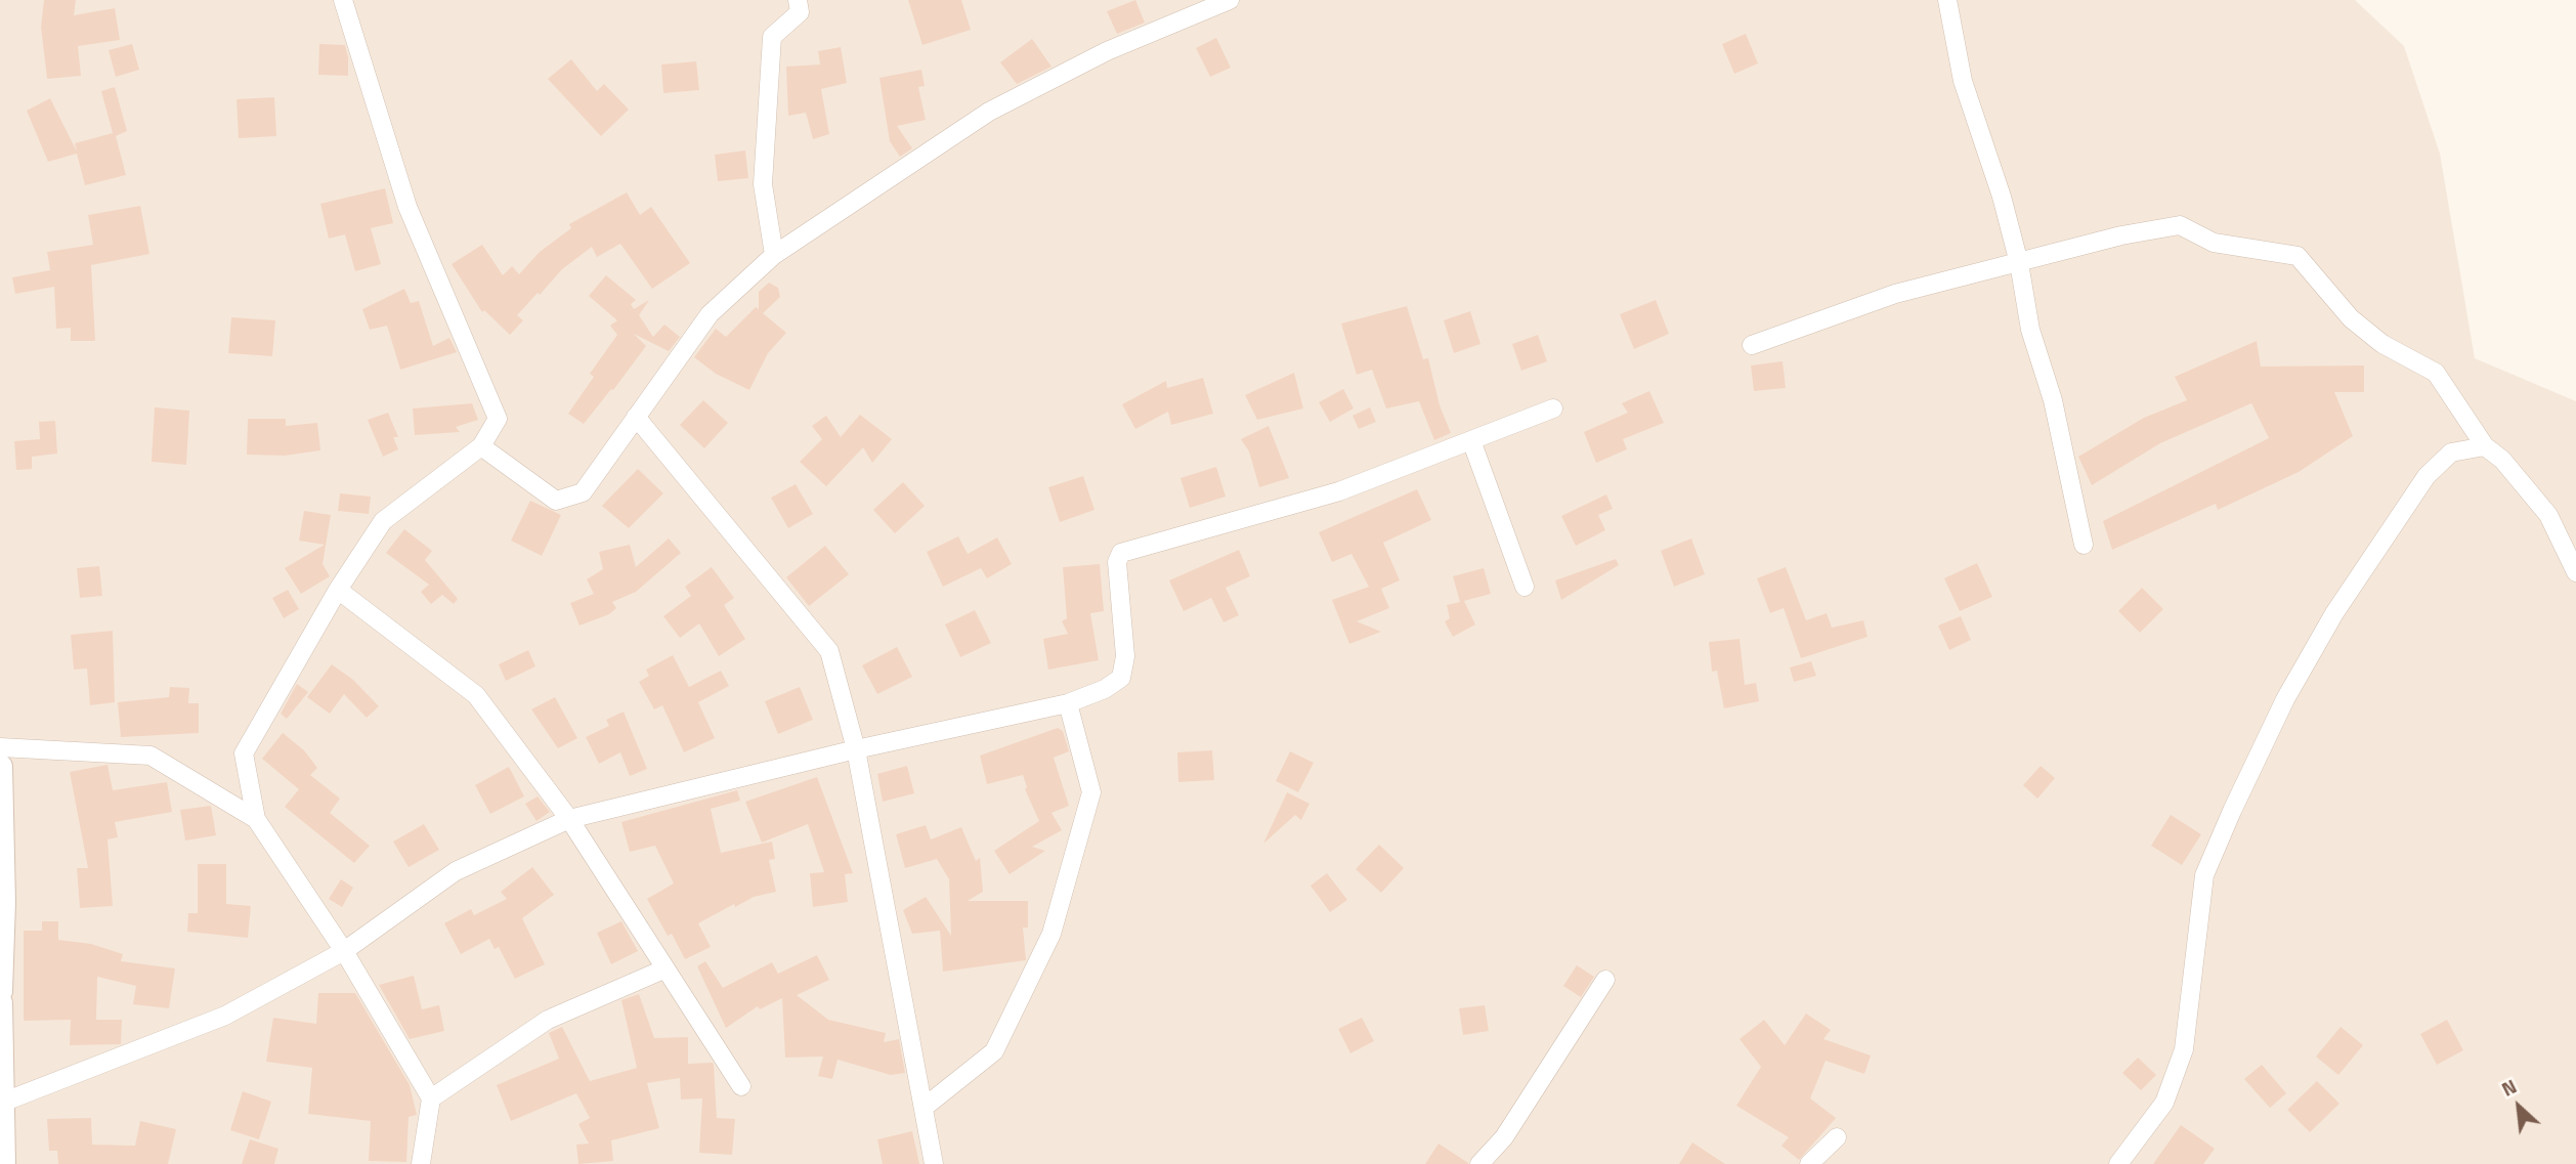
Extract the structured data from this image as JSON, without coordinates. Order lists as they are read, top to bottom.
{
  "north": "top left"
}
